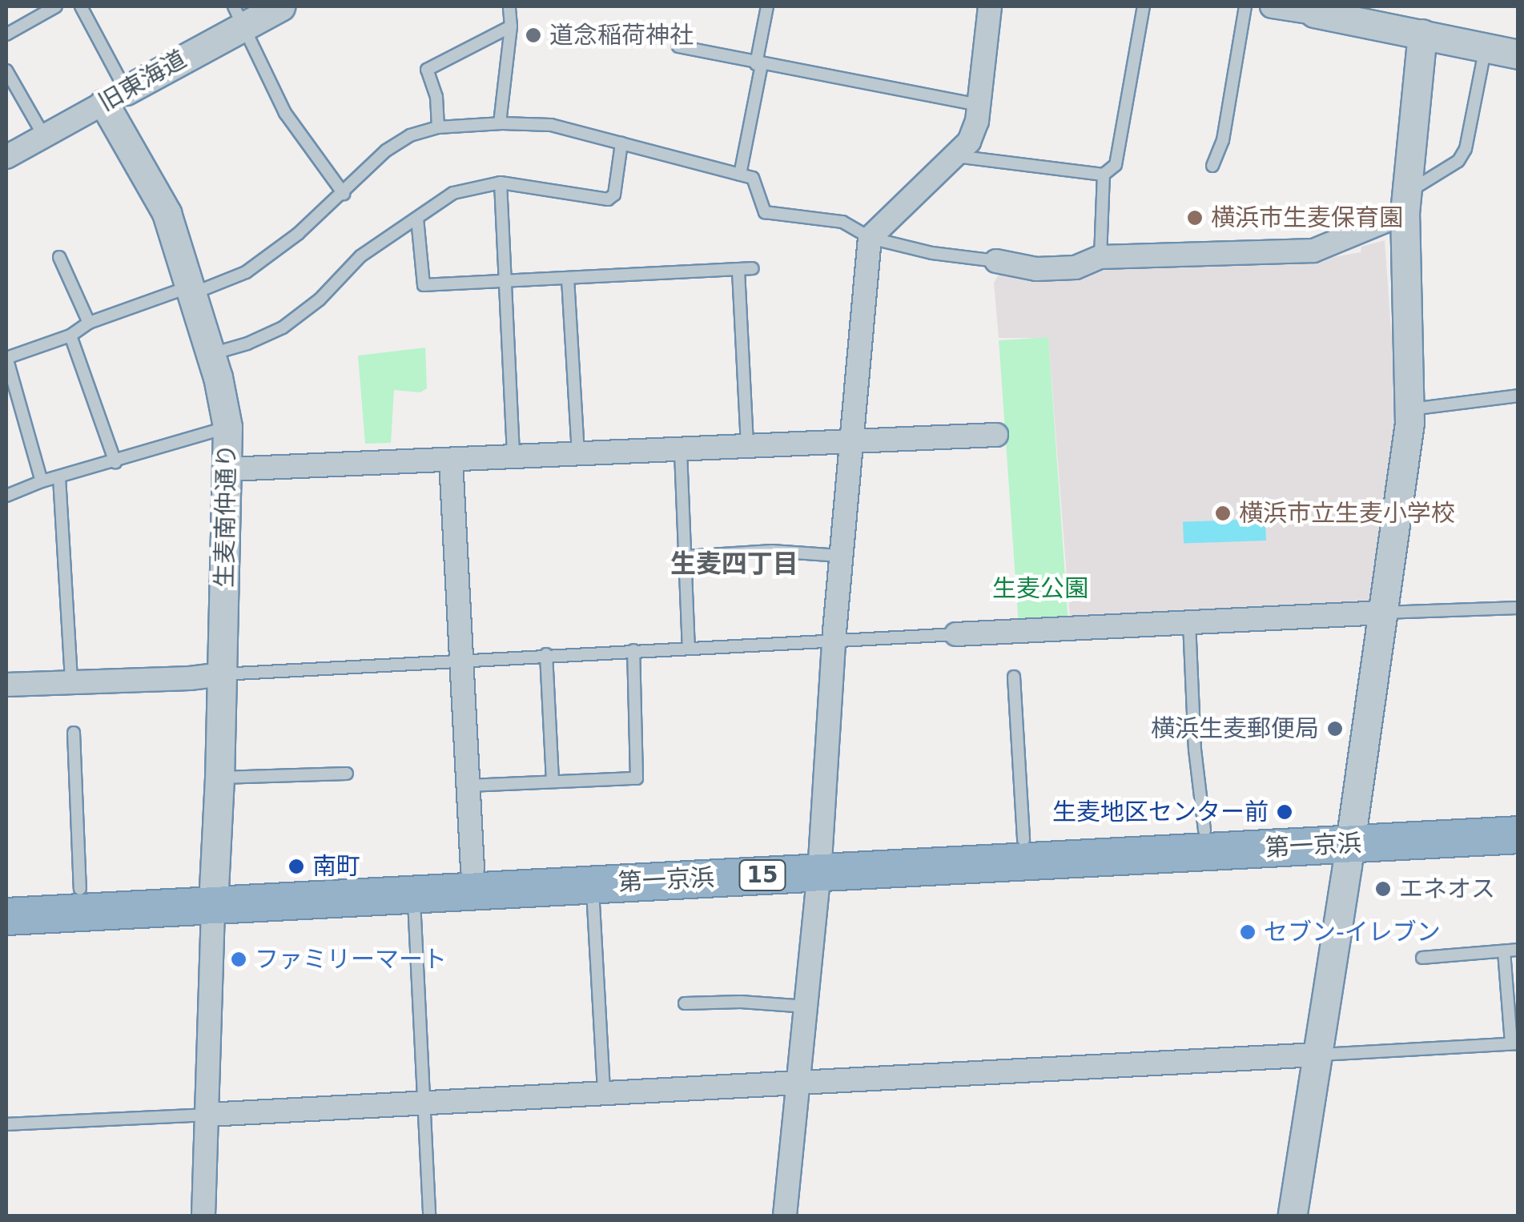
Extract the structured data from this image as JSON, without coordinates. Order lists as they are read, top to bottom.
{
  "streets": {
    "highway": ["第一京浜", "15"],
    "street": ["旧東海道", "生麦南仲通り"]
  },
  "crossings": [
    ["旧東海道", "生麦南仲通り"],
    ["生麦南仲通り", "第一京浜"]
  ],
  "districts": ["生麦四丁目"],
  "parks": ["生麦公園"],
  "places": [
    "道念稲荷神社",
    "横浜市生麦保育園",
    "横浜市立生麦小学校",
    "横浜生麦郵便局",
    "生麦地区センター前",
    "南町",
    "エネオス",
    "セブン-イレブン",
    "ファミリーマート"
  ]
}
